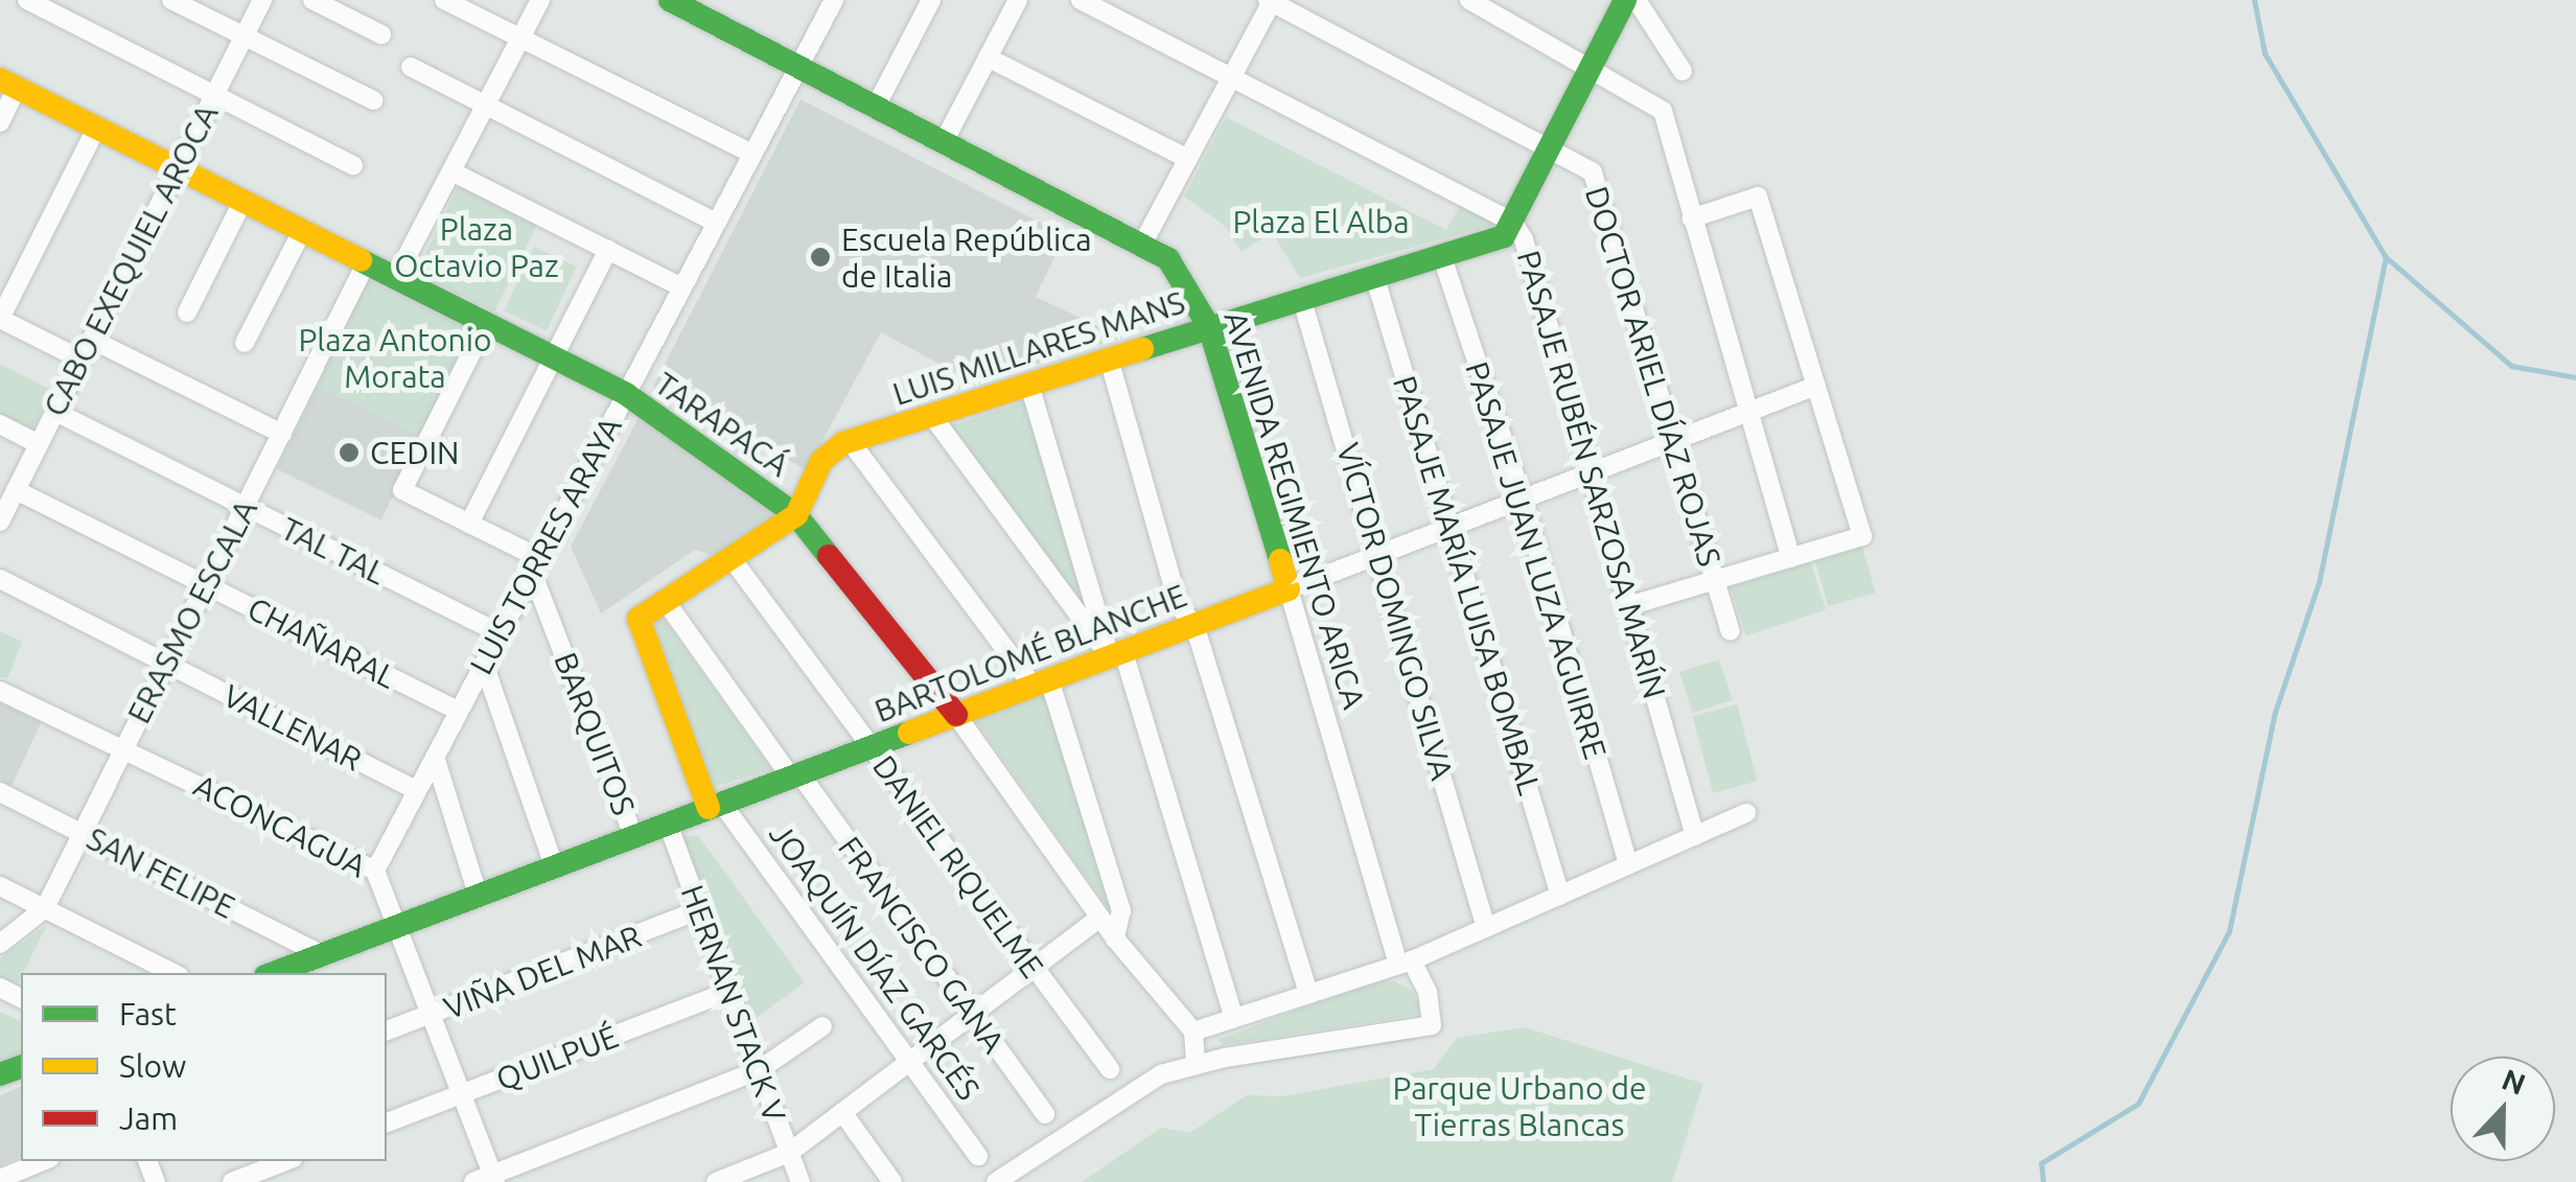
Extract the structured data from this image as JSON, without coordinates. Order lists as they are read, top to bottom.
{
  "streets": {
    "street": [
      "CABO EXEQUIEL AROCA",
      "LUIS MILLARES MANS",
      "DOCTOR ARIEL DÍAZ ROJAS",
      "TARAPACÁ",
      "PASAJE RUBÉN SARZOSA MARÍN",
      "AVENIDA REGIMIENTO ARICA",
      "LUIS TORRES ARAYA",
      "TAL TAL",
      "PASAJE JUAN LUZA AGUIRRE",
      "PASAJE MARÍA LUISA BOMBAL",
      "ERASMO ESCALA",
      "VÍCTOR DOMINGO SILVA",
      "CHAÑARAL",
      "BARTOLOMÉ BLANCHE",
      "VALLENAR",
      "BARQUITOS",
      "ACONCAGUA",
      "DANIEL RIQUELME",
      "SAN FELIPE",
      "FRANCISCO GANA",
      "JOAQUÍN DÍAZ GARCÉS",
      "VIÑA DEL MAR",
      "HERNAN STACK V",
      "QUILPUÉ"
    ]
  },
  "crossings": [
    ["CABO EXEQUIEL AROCA", "TARAPACÁ"],
    ["CABO EXEQUIEL AROCA", "TAL TAL"],
    ["CABO EXEQUIEL AROCA", "CHAÑARAL"],
    ["LUIS MILLARES MANS", "DOCTOR ARIEL DÍAZ ROJAS"],
    ["LUIS MILLARES MANS", "TARAPACÁ"],
    ["LUIS MILLARES MANS", "PASAJE RUBÉN SARZOSA MARÍN"],
    ["LUIS MILLARES MANS", "AVENIDA REGIMIENTO ARICA"],
    ["LUIS MILLARES MANS", "PASAJE JUAN LUZA AGUIRRE"],
    ["LUIS MILLARES MANS", "PASAJE MARÍA LUISA BOMBAL"],
    ["LUIS MILLARES MANS", "VÍCTOR DOMINGO SILVA"],
    ["DOCTOR ARIEL DÍAZ ROJAS", "BARTOLOMÉ BLANCHE"],
    ["TARAPACÁ", "LUIS TORRES ARAYA"],
    ["TARAPACÁ", "ERASMO ESCALA"],
    ["TARAPACÁ", "BARTOLOMÉ BLANCHE"],
    ["PASAJE RUBÉN SARZOSA MARÍN", "BARTOLOMÉ BLANCHE"],
    ["AVENIDA REGIMIENTO ARICA", "LUIS TORRES ARAYA"],
    ["AVENIDA REGIMIENTO ARICA", "BARTOLOMÉ BLANCHE"],
    ["LUIS TORRES ARAYA", "TAL TAL"],
    ["LUIS TORRES ARAYA", "CHAÑARAL"],
    ["LUIS TORRES ARAYA", "VALLENAR"],
    ["LUIS TORRES ARAYA", "BARQUITOS"],
    ["LUIS TORRES ARAYA", "ACONCAGUA"],
    ["TAL TAL", "ERASMO ESCALA"],
    ["PASAJE JUAN LUZA AGUIRRE", "BARTOLOMÉ BLANCHE"],
    ["PASAJE MARÍA LUISA BOMBAL", "BARTOLOMÉ BLANCHE"],
    ["ERASMO ESCALA", "CHAÑARAL"],
    ["ERASMO ESCALA", "VALLENAR"],
    ["ERASMO ESCALA", "ACONCAGUA"],
    ["ERASMO ESCALA", "SAN FELIPE"],
    ["VÍCTOR DOMINGO SILVA", "BARTOLOMÉ BLANCHE"],
    ["BARTOLOMÉ BLANCHE", "BARQUITOS"],
    ["BARTOLOMÉ BLANCHE", "ACONCAGUA"],
    ["BARTOLOMÉ BLANCHE", "DANIEL RIQUELME"],
    ["BARTOLOMÉ BLANCHE", "SAN FELIPE"],
    ["BARTOLOMÉ BLANCHE", "FRANCISCO GANA"],
    ["BARTOLOMÉ BLANCHE", "JOAQUÍN DÍAZ GARCÉS"],
    ["BARTOLOMÉ BLANCHE", "HERNAN STACK V"],
    ["ACONCAGUA", "VIÑA DEL MAR"],
    ["ACONCAGUA", "QUILPUÉ"],
    ["FRANCISCO GANA", "JOAQUÍN DÍAZ GARCÉS"],
    ["VIÑA DEL MAR", "HERNAN STACK V"],
    ["HERNAN STACK V", "QUILPUÉ"]
  ],
  "parks": [
    "Plaza El Alba",
    "Plaza Octavio Paz",
    "Plaza Antonio Morata",
    "Parque Urbano de Tierras Blancas"
  ],
  "places": ["Escuela República de Italia", "CEDIN"],
  "legend": ["Fast", "Slow", "Jam"],
  "north": "top"
}
